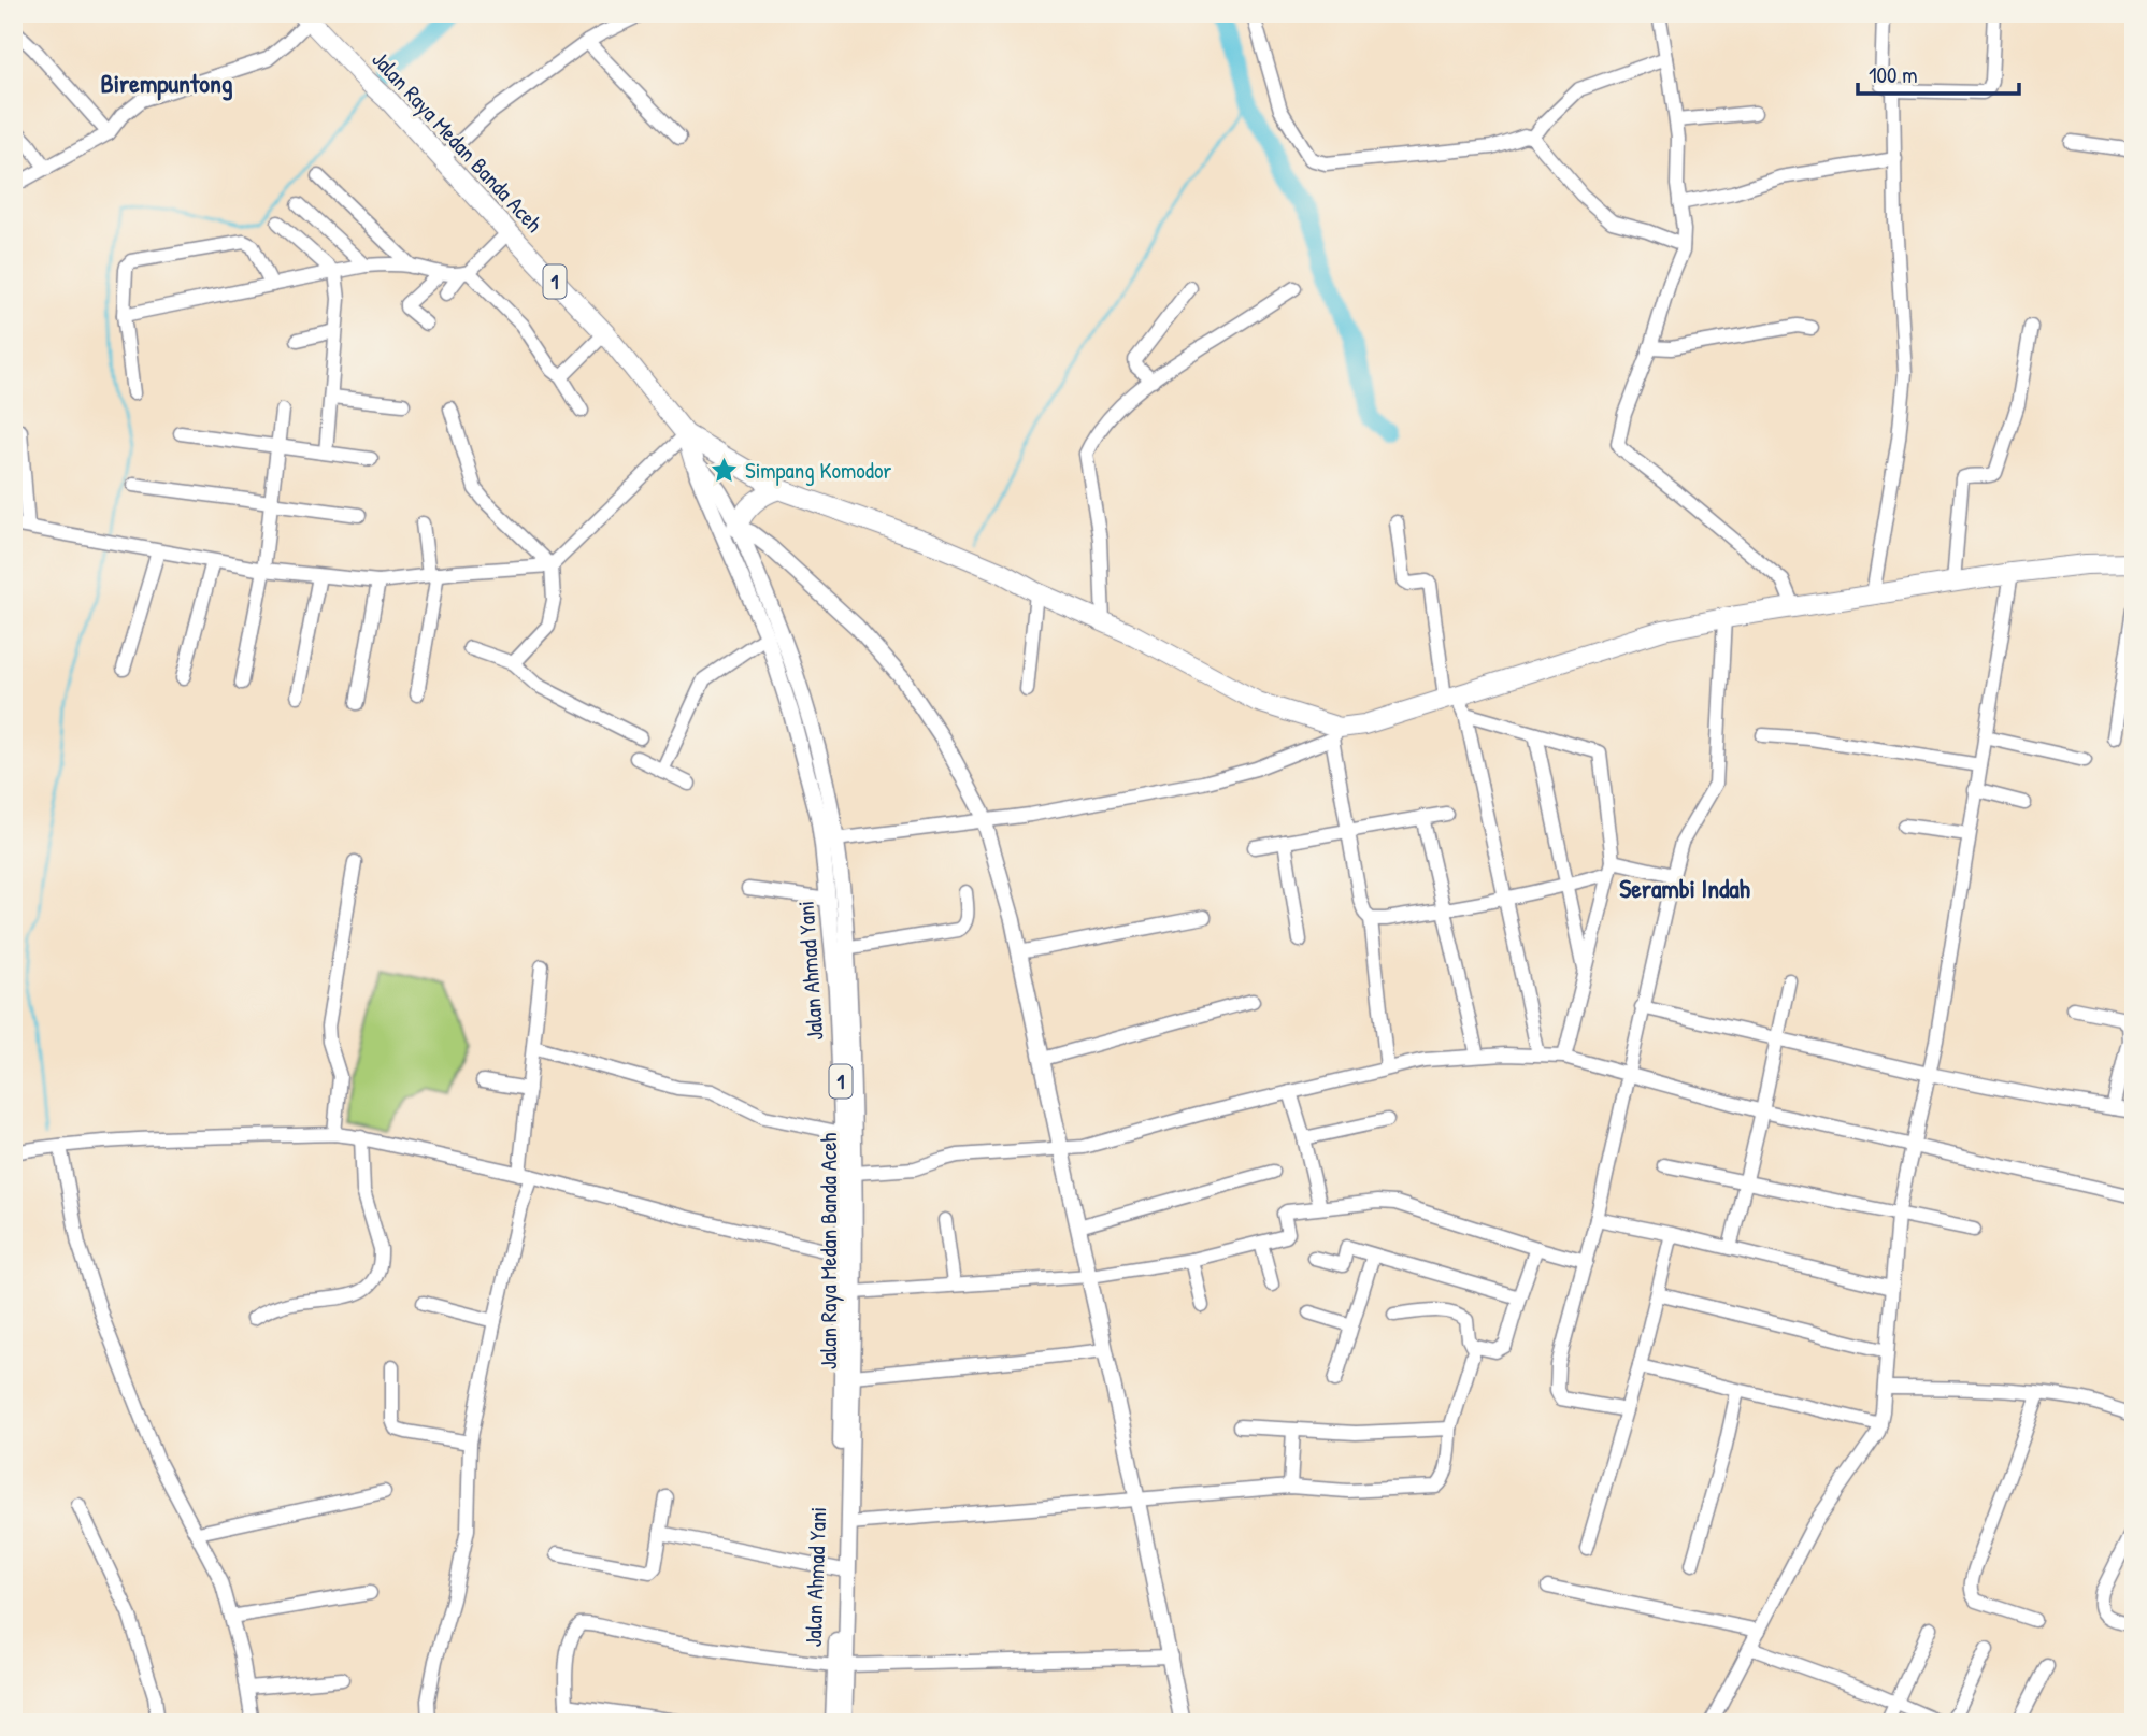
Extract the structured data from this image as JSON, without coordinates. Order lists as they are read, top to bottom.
{
  "streets": {
    "highway": ["Jalan Raya Medan Banda Aceh", "1"],
    "main road": ["Jalan Ahmad Yani"]
  },
  "crossings": [
    ["Jalan Raya Medan Banda Aceh", "Jalan Ahmad Yani"]
  ],
  "districts": ["Birempuntong", "Serambi Indah"],
  "places": {
    "place": ["Simpang Komodor"]
  },
  "scale_bar": "100 m"
}
